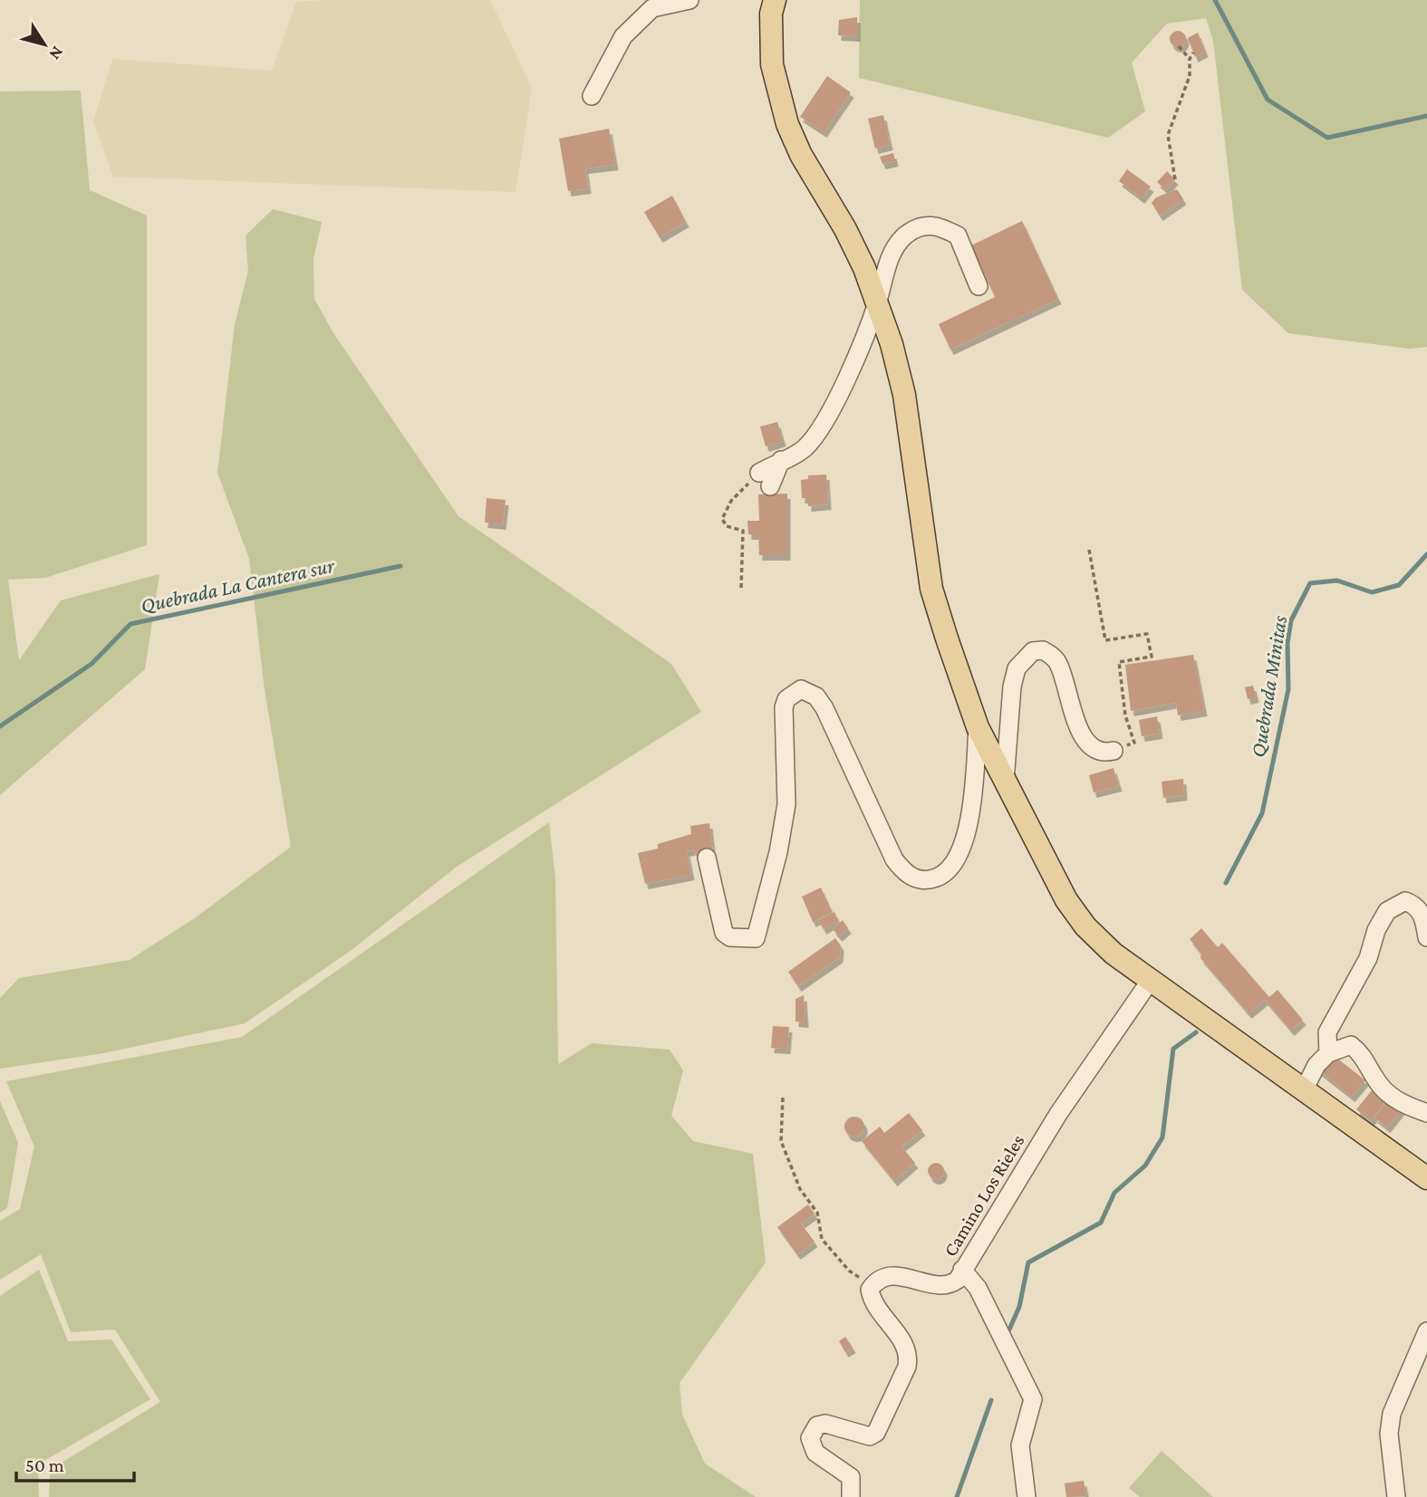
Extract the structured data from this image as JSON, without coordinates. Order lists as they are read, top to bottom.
{
  "streets": {
    "street": ["Camino Los Rieles"]
  },
  "water": ["Quebrada La Cantera sur", "Quebrada Minitas"],
  "scale_bar": "50 m",
  "north": "bottom right"
}
